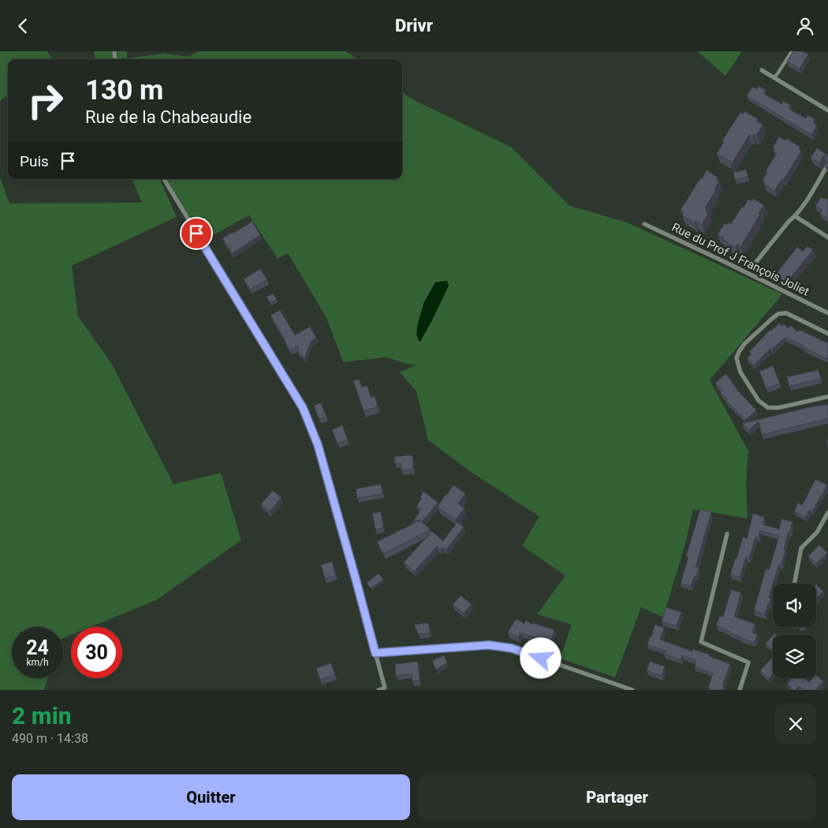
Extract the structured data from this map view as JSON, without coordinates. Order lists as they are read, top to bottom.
{
  "streets": {
    "street": ["Rue du Prof J François Joliet"]
  },
  "page": {
    "header": "Drivr",
    "turn": ["130 m", "Rue de la Chabeaudie"],
    "then": "Puis",
    "speed": "24 km/h",
    "limit": "30",
    "heading": ["2 min", "490 m · 14:38"],
    "buttons": ["Quitter", "Partager"]
  }
}
